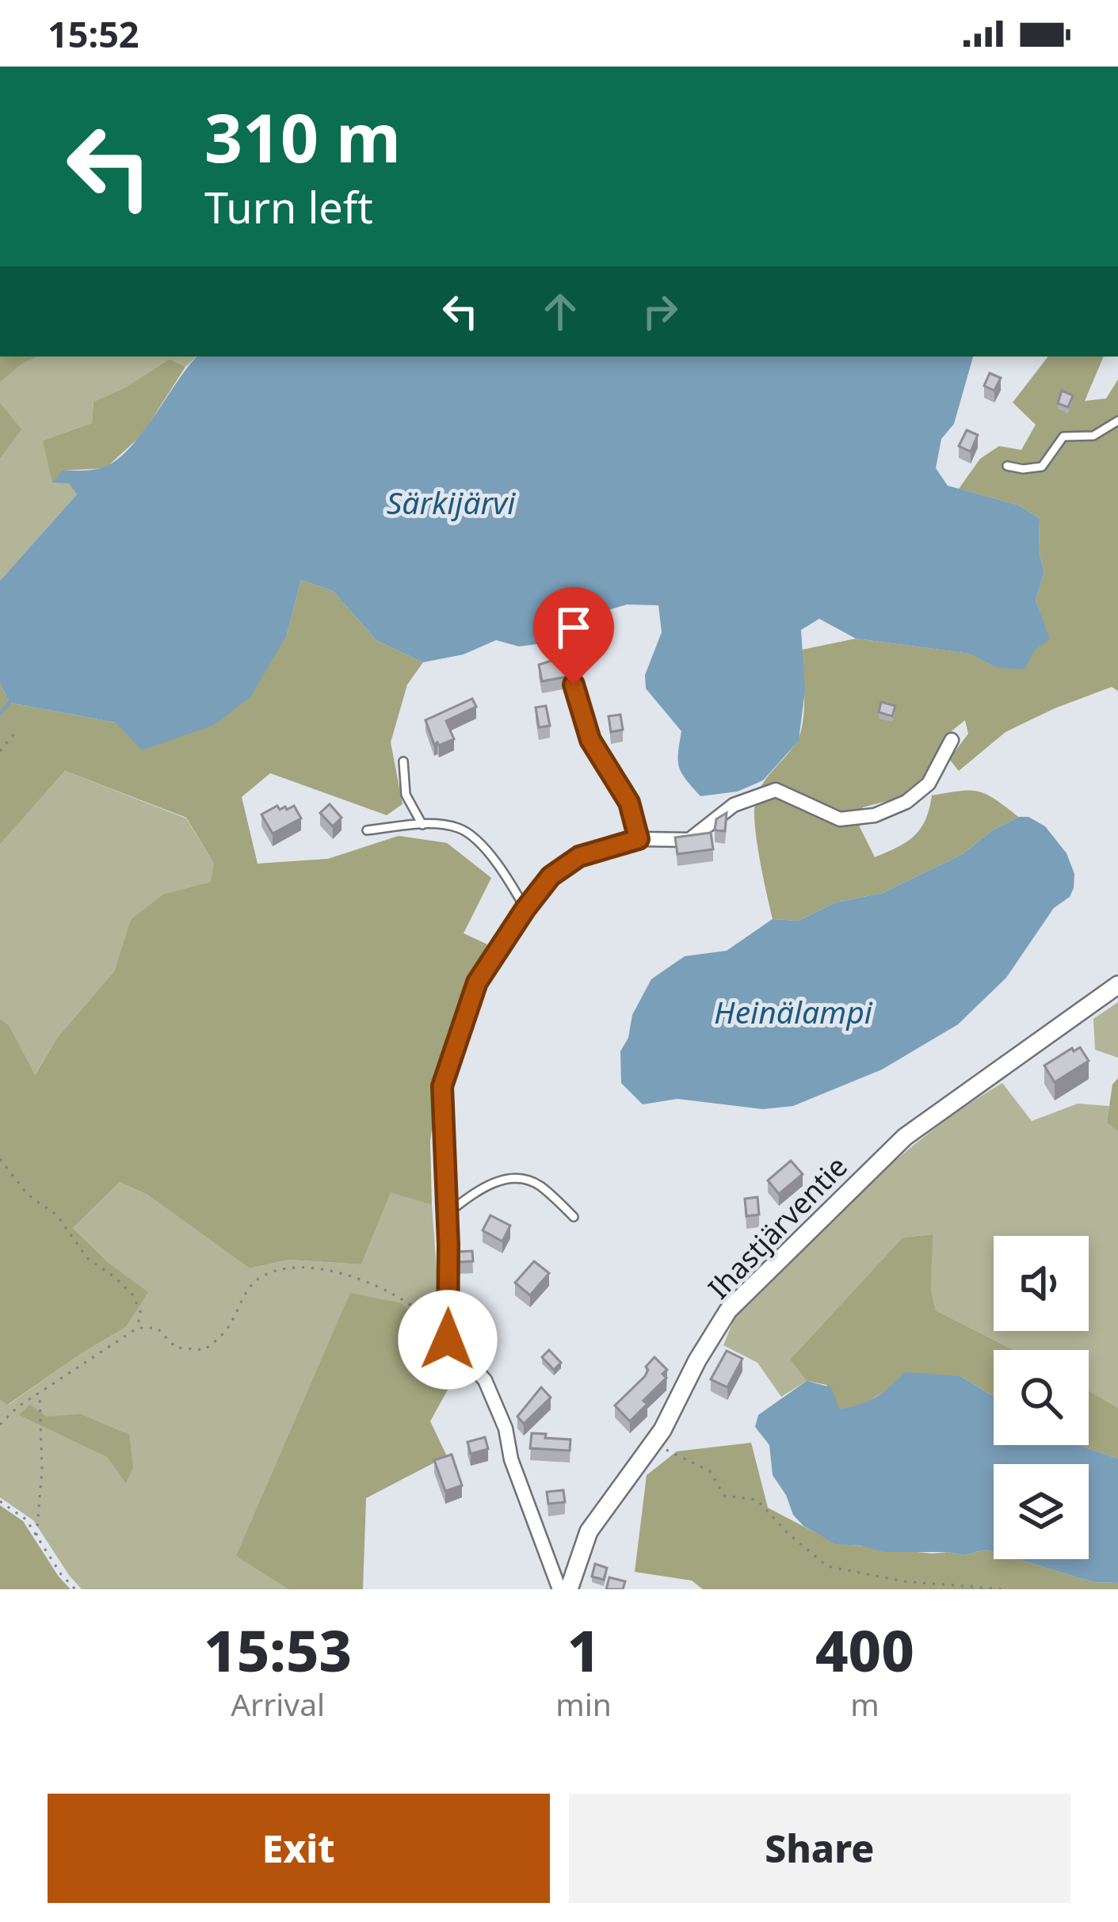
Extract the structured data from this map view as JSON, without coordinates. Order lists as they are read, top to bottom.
{
  "streets": {
    "street": ["Ihastjärventie"]
  },
  "water": ["Särkijärvi", "Heinälampi"],
  "page": {
    "status": "15:52",
    "turn": ["310 m", "Turn left"],
    "eta": [
      "15:53",
      "Arrival",
      "1",
      "min",
      "400",
      "m"
    ],
    "buttons": ["Exit", "Share"]
  }
}
